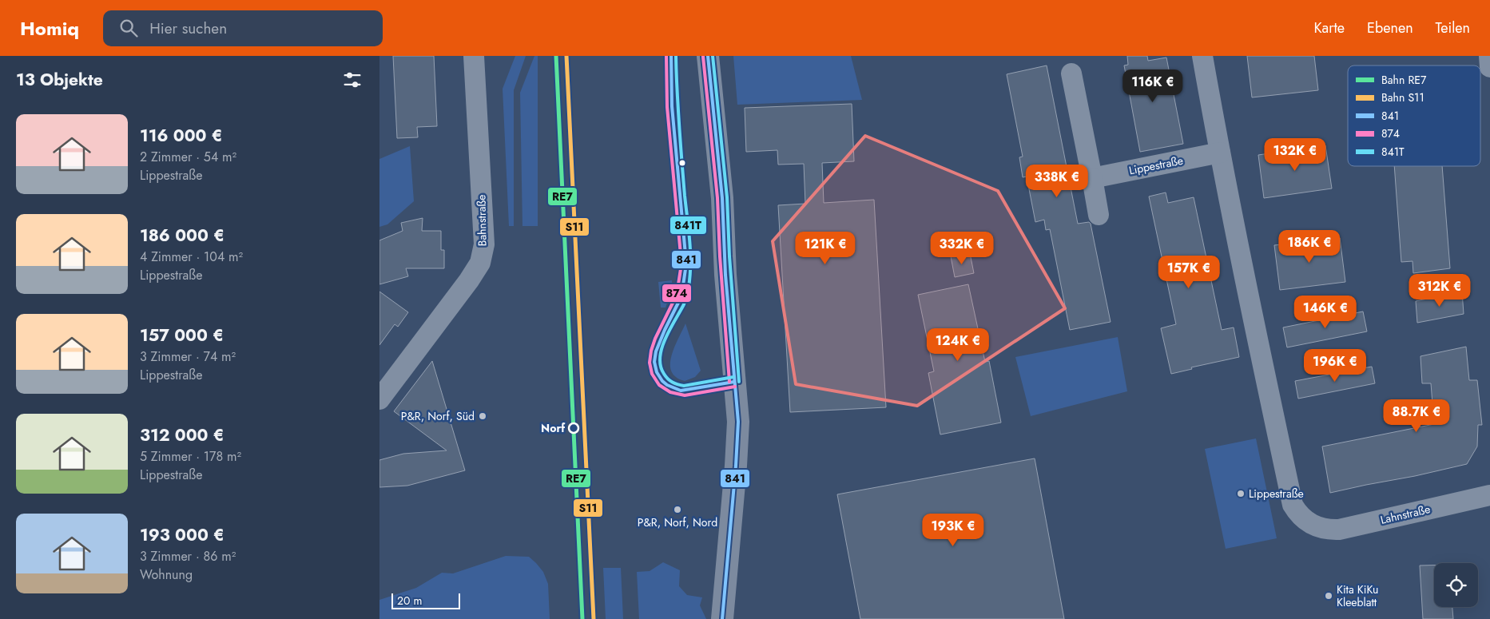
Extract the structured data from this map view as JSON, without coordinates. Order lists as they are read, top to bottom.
{
  "streets": {
    "street": ["Lippestraße", "Bahnstraße", "Lahnstraße"]
  },
  "crossings": [
    ["Lippestraße", "Lahnstraße"]
  ],
  "places": [
    "P&R, Norf, Süd",
    "Norf",
    "Lippestraße",
    "P&R, Norf, Nord",
    "Kita KiKu Kleeblatt"
  ],
  "lines": [
    "rail line RE7",
    "rail line S11",
    "transit line 841",
    "transit line 874",
    "transit line 841T"
  ],
  "legend": [
    "Bahn RE7",
    "Bahn S11",
    "841",
    "874",
    "841T"
  ],
  "scale_bar": "20 m",
  "page": {
    "header": "Homiq",
    "search": "Hier suchen",
    "nav": ["Karte", "Ebenen", "Teilen"],
    "heading": "13 Objekte",
    "price": [
      "116K €",
      "132K €",
      "338K €",
      "186K €",
      "121K €",
      "332K €",
      "157K €",
      "312K €",
      "146K €",
      "124K €",
      "196K €",
      "88.7K €",
      "193K €"
    ],
    "list": [
      {
        "name": "116 000 €",
        "note": "2 Zimmer · 54 m² · Lippestraße"
      },
      {
        "name": "186 000 €",
        "note": "4 Zimmer · 104 m² · Lippestraße"
      },
      {
        "name": "157 000 €",
        "note": "3 Zimmer · 74 m² · Lippestraße"
      },
      {
        "name": "312 000 €",
        "note": "5 Zimmer · 178 m² · Lippestraße"
      },
      {
        "name": "193 000 €",
        "note": "3 Zimmer · 86 m² · Wohnung"
      }
    ],
    "scale": "20 m"
  }
}
